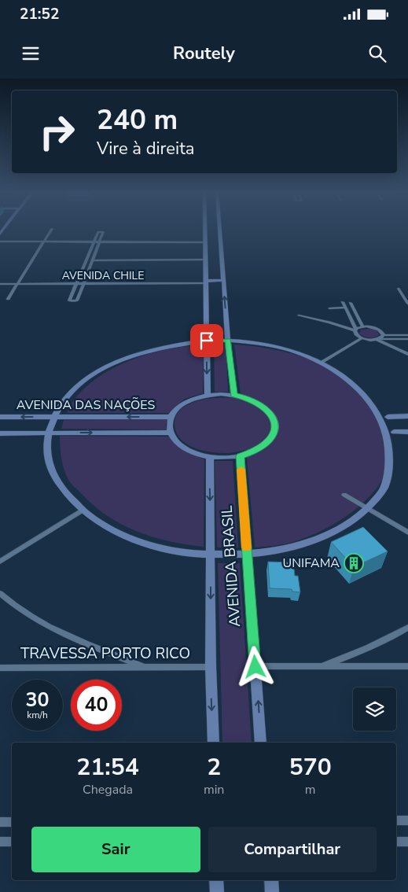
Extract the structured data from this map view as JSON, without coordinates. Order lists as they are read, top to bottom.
{
  "streets": {
    "main road": ["AVENIDA DAS NAÇÕES", "AVENIDA BRASIL"],
    "street": ["AVENIDA CHILE", "TRAVESSA PORTO RICO"]
  },
  "crossings": [
    ["AVENIDA DAS NAÇÕES", "AVENIDA BRASIL"],
    ["AVENIDA BRASIL", "TRAVESSA PORTO RICO"]
  ],
  "places": {
    "building": ["UNIFAMA"]
  },
  "page": {
    "status": "21:52",
    "header": "Routely",
    "turn": ["240 m", "Vire à direita"],
    "speed": "30 km/h",
    "limit": "40",
    "eta": [
      "21:54",
      "Chegada",
      "2",
      "min",
      "570",
      "m"
    ],
    "buttons": ["Sair", "Compartilhar"]
  }
}
